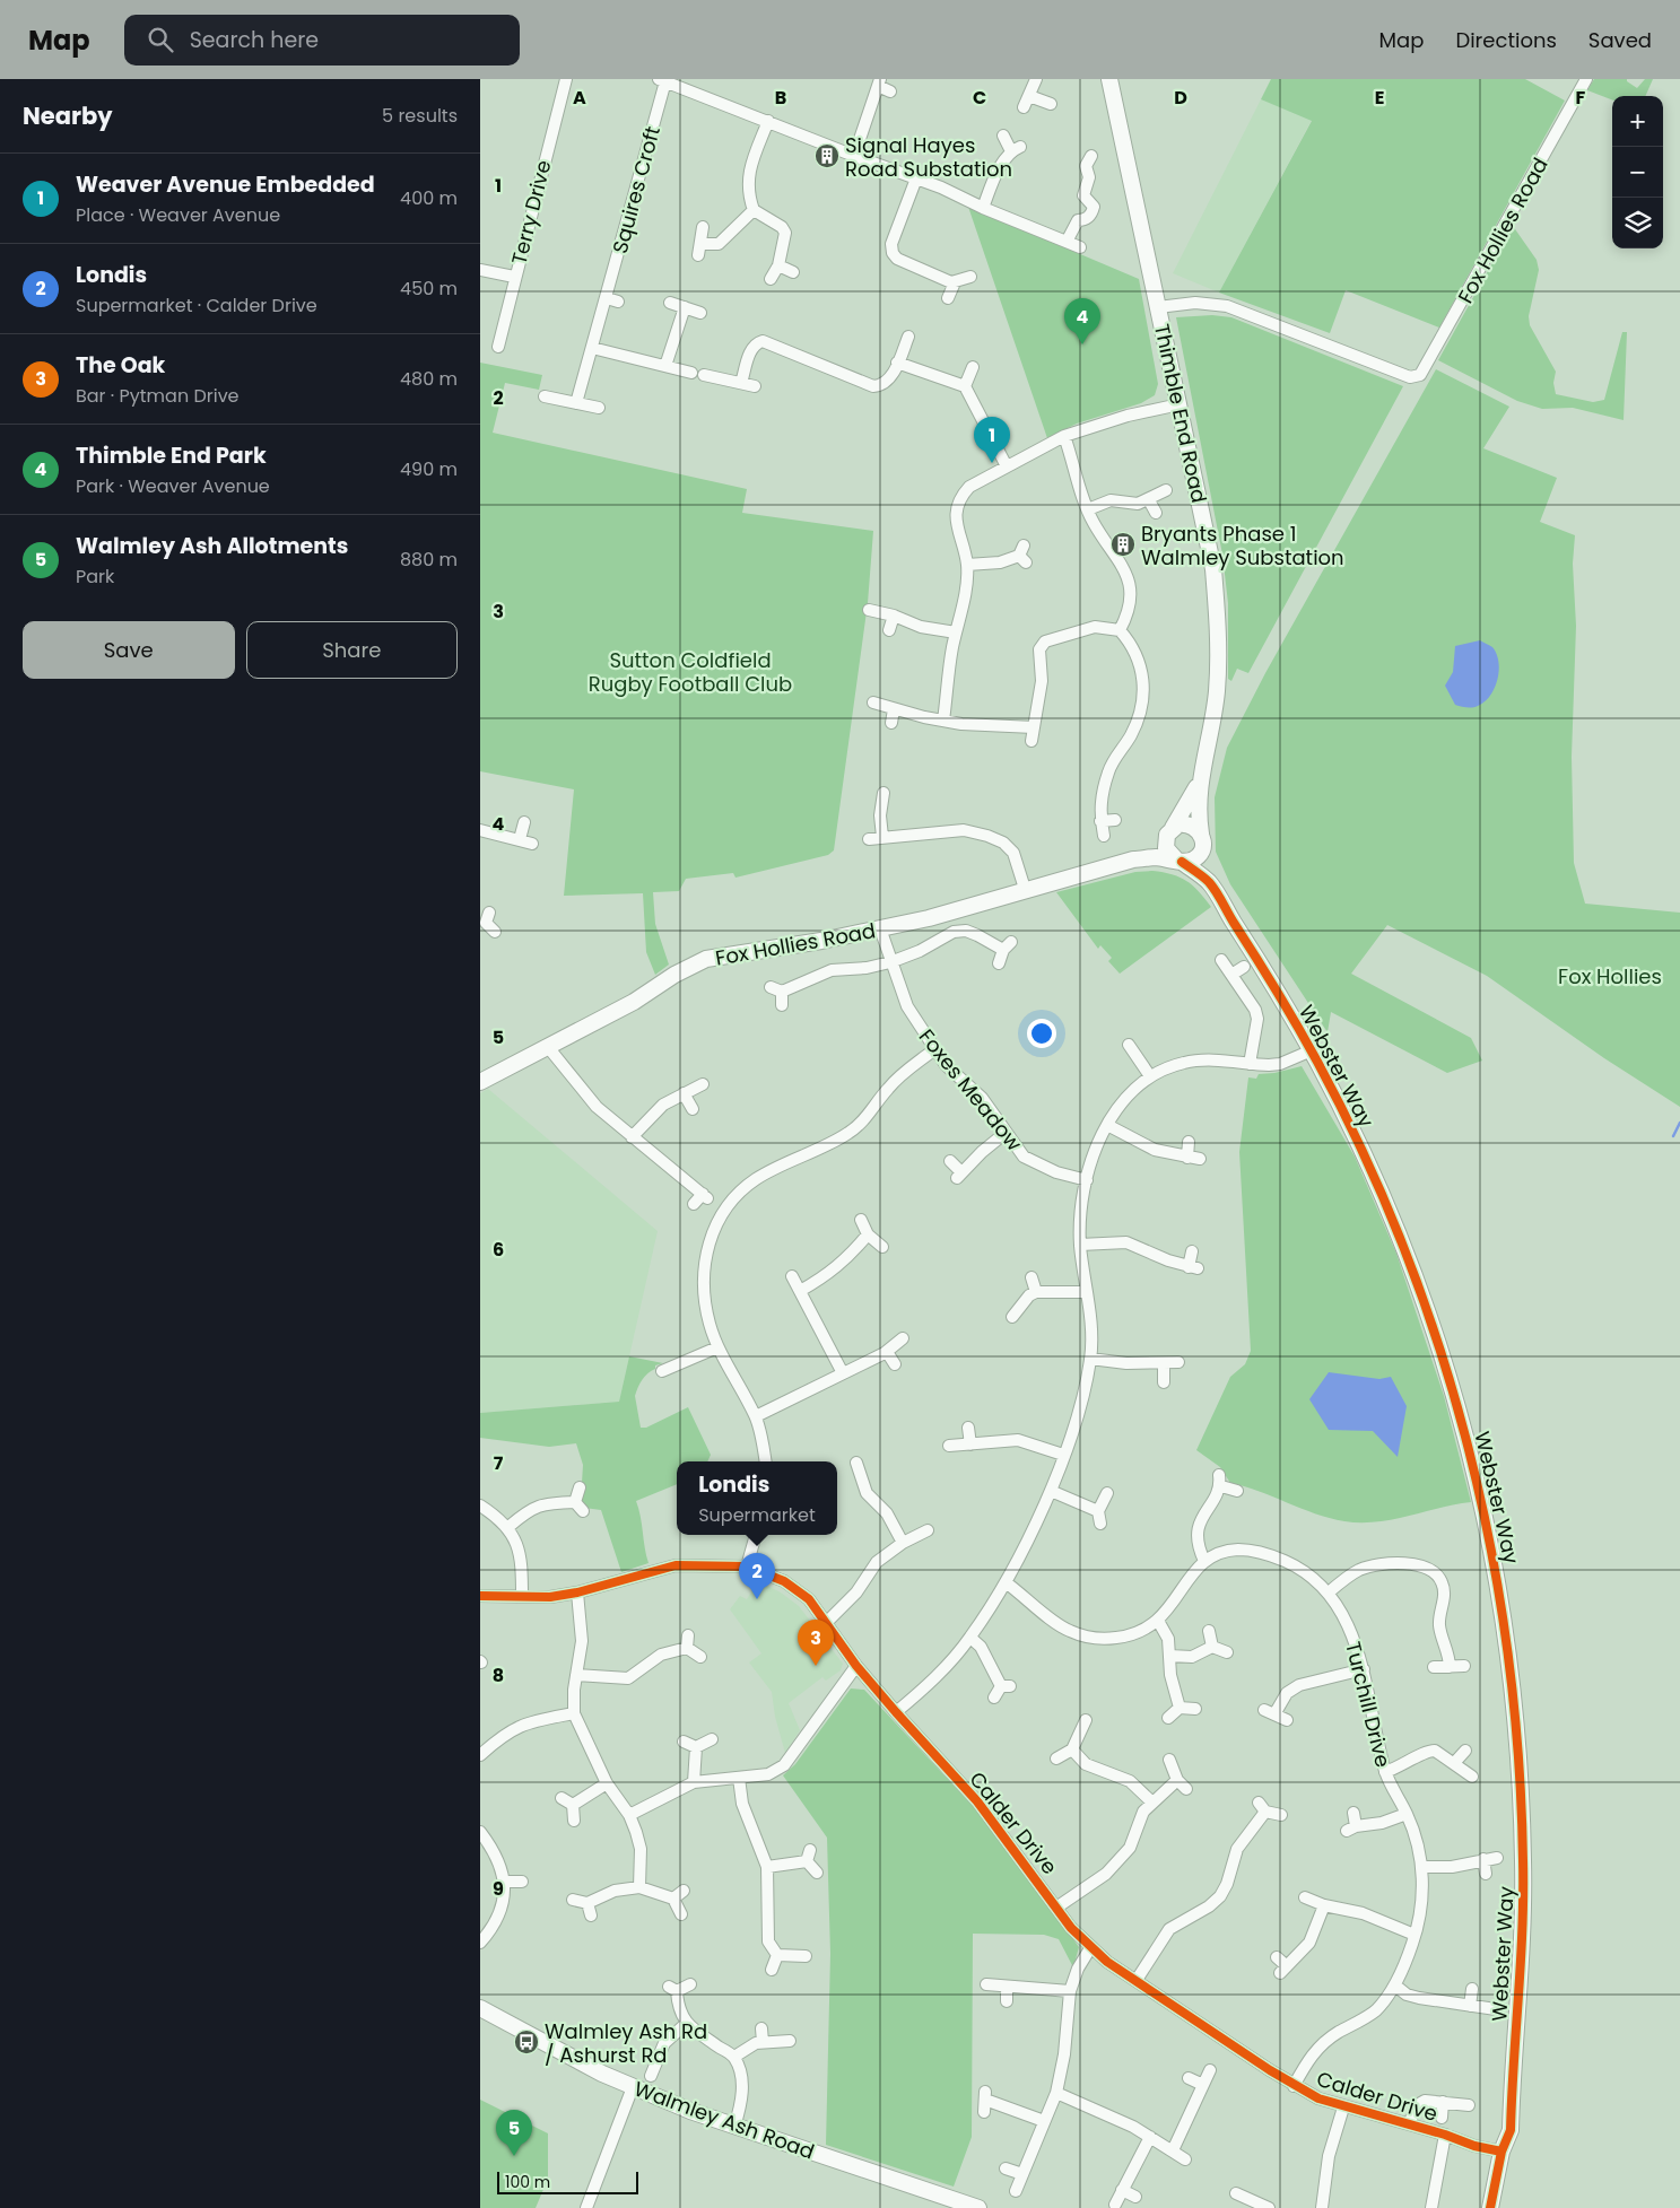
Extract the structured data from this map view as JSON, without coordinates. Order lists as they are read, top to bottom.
{
  "streets": {
    "street": [
      "Squires Croft",
      "Terry Drive",
      "Fox Hollies Road",
      "Thimble End Road",
      "Webster Way",
      "Foxes Meadow",
      "Turchill Drive",
      "Calder Drive",
      "Walmley Ash Road"
    ]
  },
  "crossings": [
    ["Fox Hollies Road", "Thimble End Road"],
    ["Fox Hollies Road", "Webster Way"],
    ["Fox Hollies Road", "Foxes Meadow"],
    ["Thimble End Road", "Webster Way"],
    ["Webster Way", "Calder Drive"],
    ["Turchill Drive", "Calder Drive"]
  ],
  "parks": ["Sutton Coldfield Rugby Football Club", "Fox Hollies"],
  "places": {
    "building": ["Signal Hayes Road Substation", "Bryants Phase 1 Walmley Substation"],
    "bus stop": ["Walmley Ash Rd / Ashurst Rd"]
  },
  "scale_bar": "100 m",
  "page": {
    "header": "Map",
    "search": "Search here",
    "nav": ["Map", "Directions", "Saved"],
    "heading": ["Nearby", "5 results"],
    "map_buttons": ["+", "−"],
    "list": [
      {
        "mark": "1",
        "name": "Weaver Avenue Embedded",
        "note": "Place · Weaver Avenue",
        "value": "400 m"
      },
      {
        "mark": "2",
        "name": "Londis",
        "note": "Supermarket · Calder Drive",
        "value": "450 m"
      },
      {
        "mark": "3",
        "name": "The Oak",
        "note": "Bar · Pytman Drive",
        "value": "480 m"
      },
      {
        "mark": "4",
        "name": "Thimble End Park",
        "note": "Park · Weaver Avenue",
        "value": "490 m"
      },
      {
        "mark": "5",
        "name": "Walmley Ash Allotments",
        "note": "Park",
        "value": "880 m"
      }
    ],
    "pins": [
      "4",
      "1",
      "2",
      "3",
      "5"
    ],
    "buttons": ["Save", "Share"],
    "popup": ["Londis", "Supermarket"],
    "scale": "100 m"
  },
  "grid": {
    "columns": [
      "A",
      "B",
      "C",
      "D",
      "E",
      "F"
    ],
    "rows": [
      "1",
      "2",
      "3",
      "4",
      "5",
      "6",
      "7",
      "8",
      "9"
    ]
  }
}
